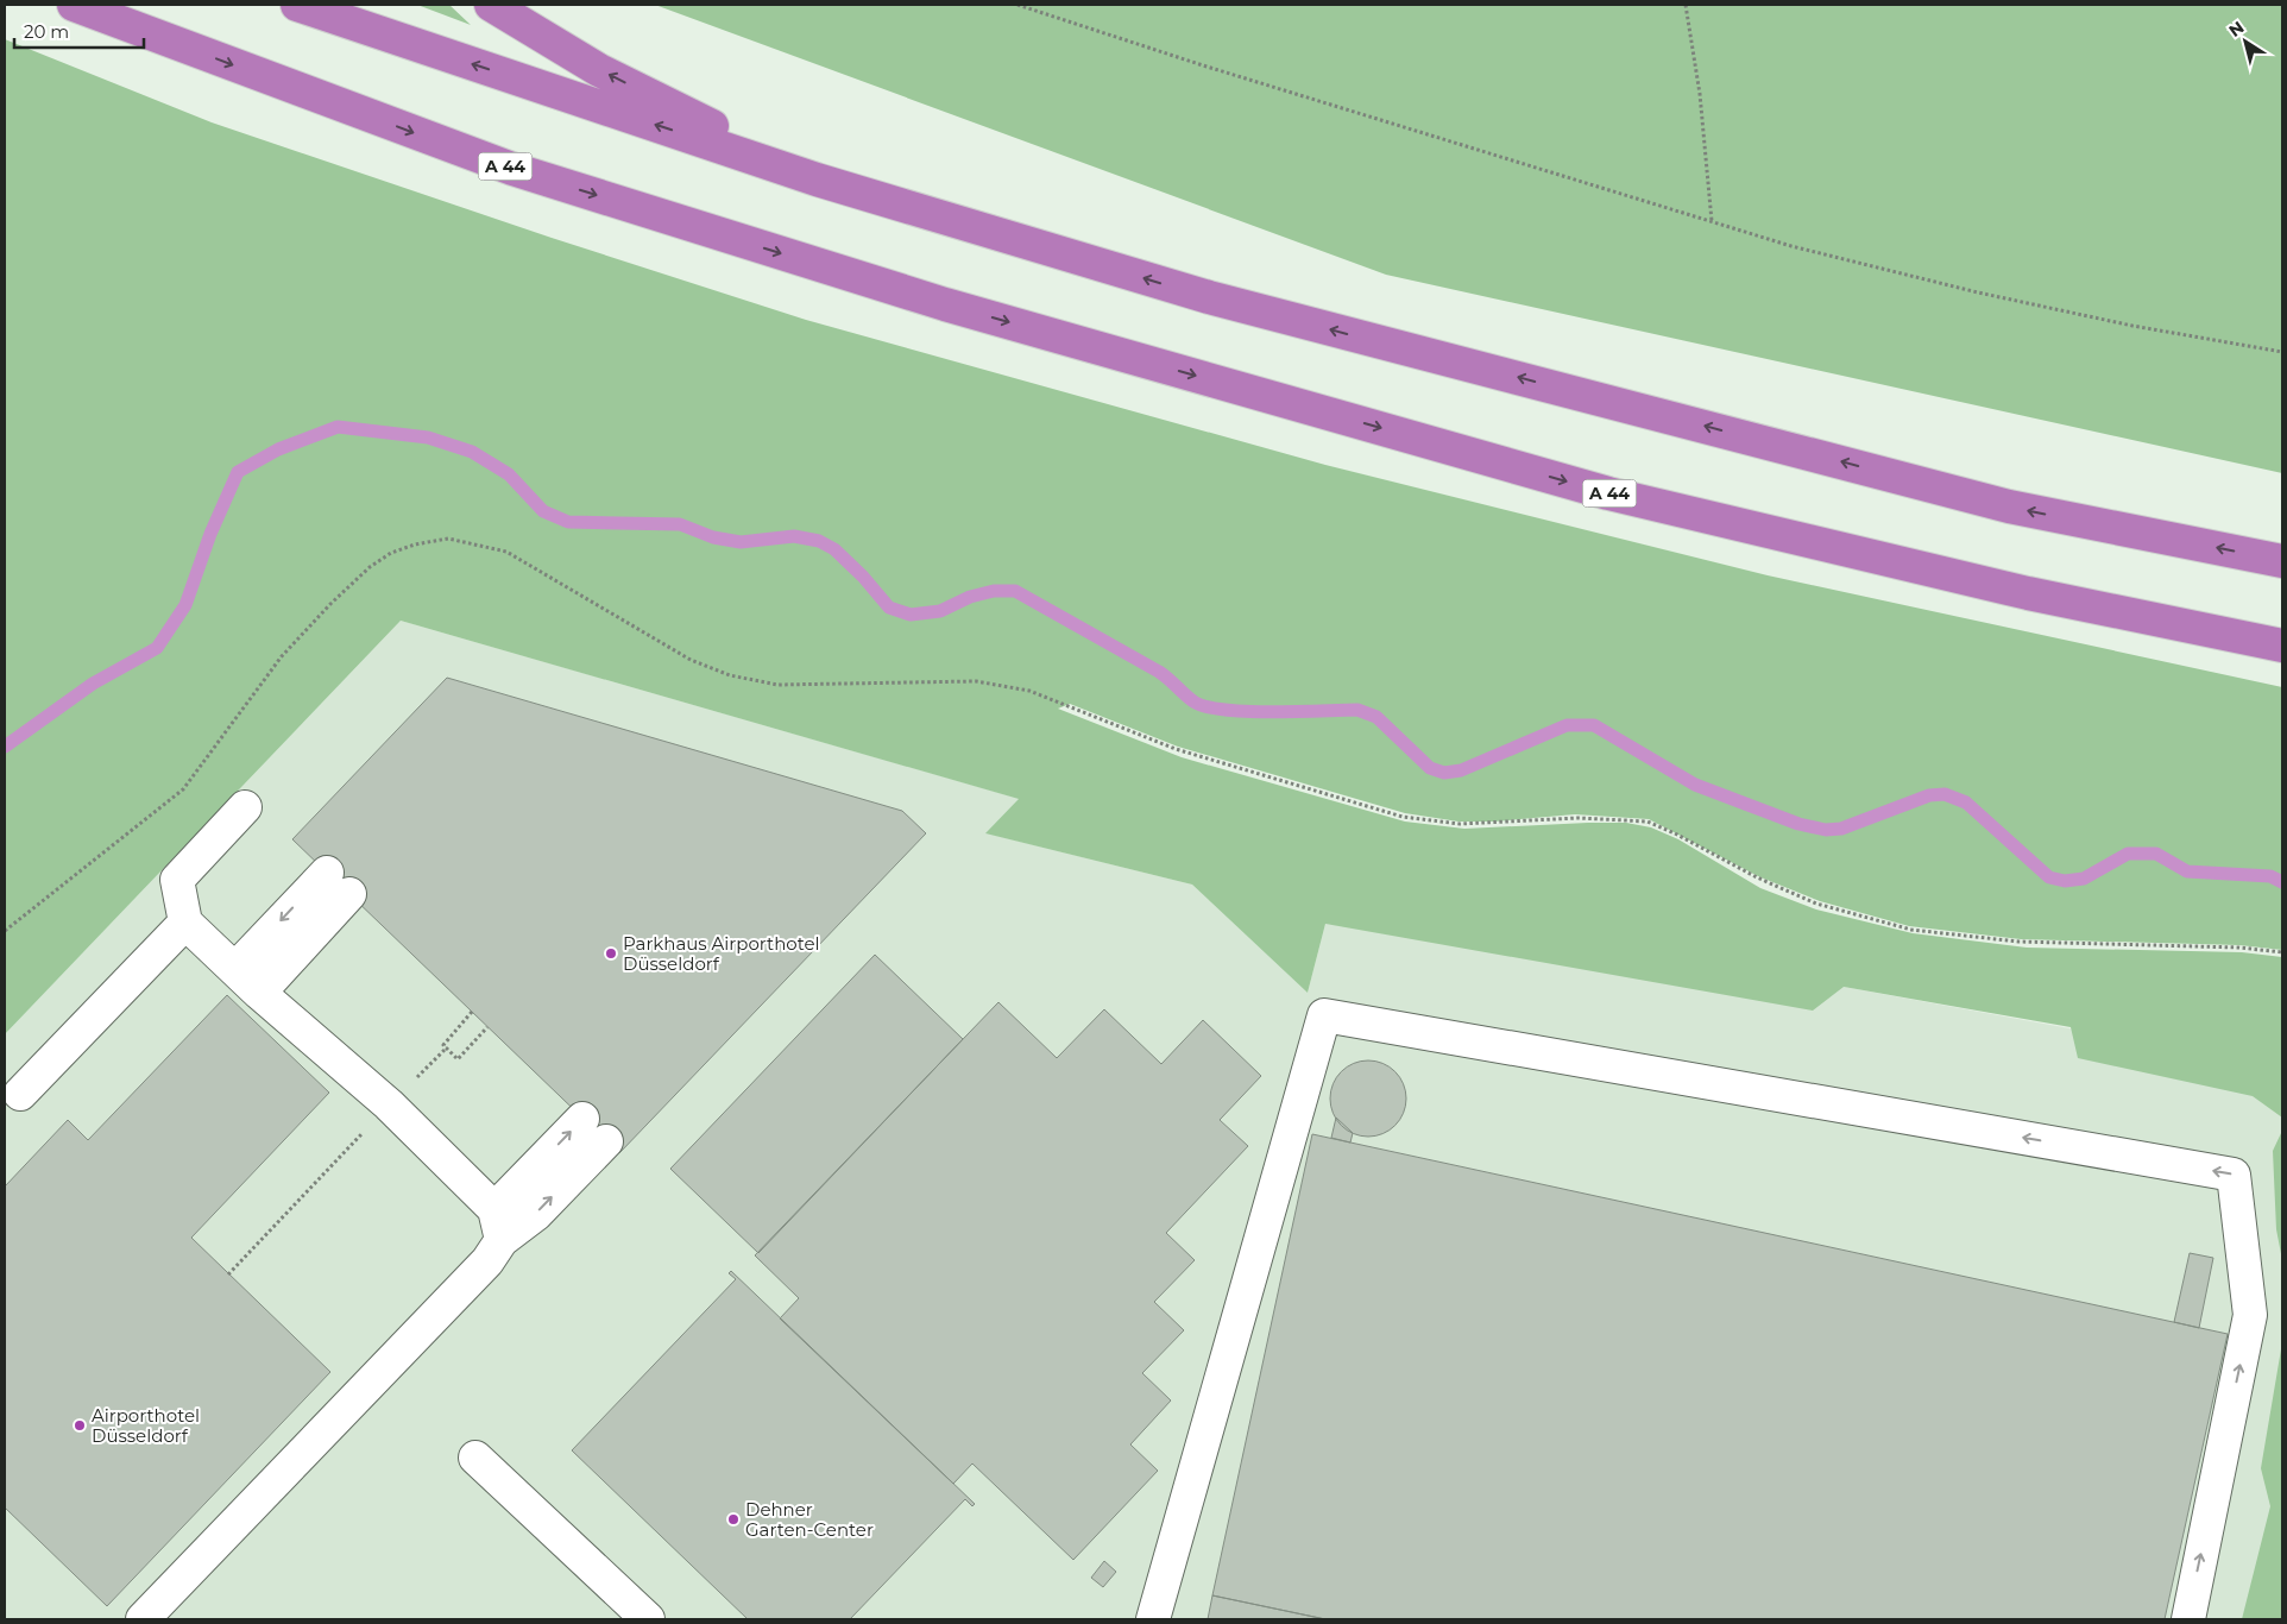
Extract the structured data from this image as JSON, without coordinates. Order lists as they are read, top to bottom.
{
  "streets": {
    "highway": ["A 44"]
  },
  "places": ["Parkhaus Airporthotel Düsseldorf", "Airporthotel Düsseldorf", "Dehner Garten-Center"],
  "scale_bar": "20 m",
  "north": "top left"
}
